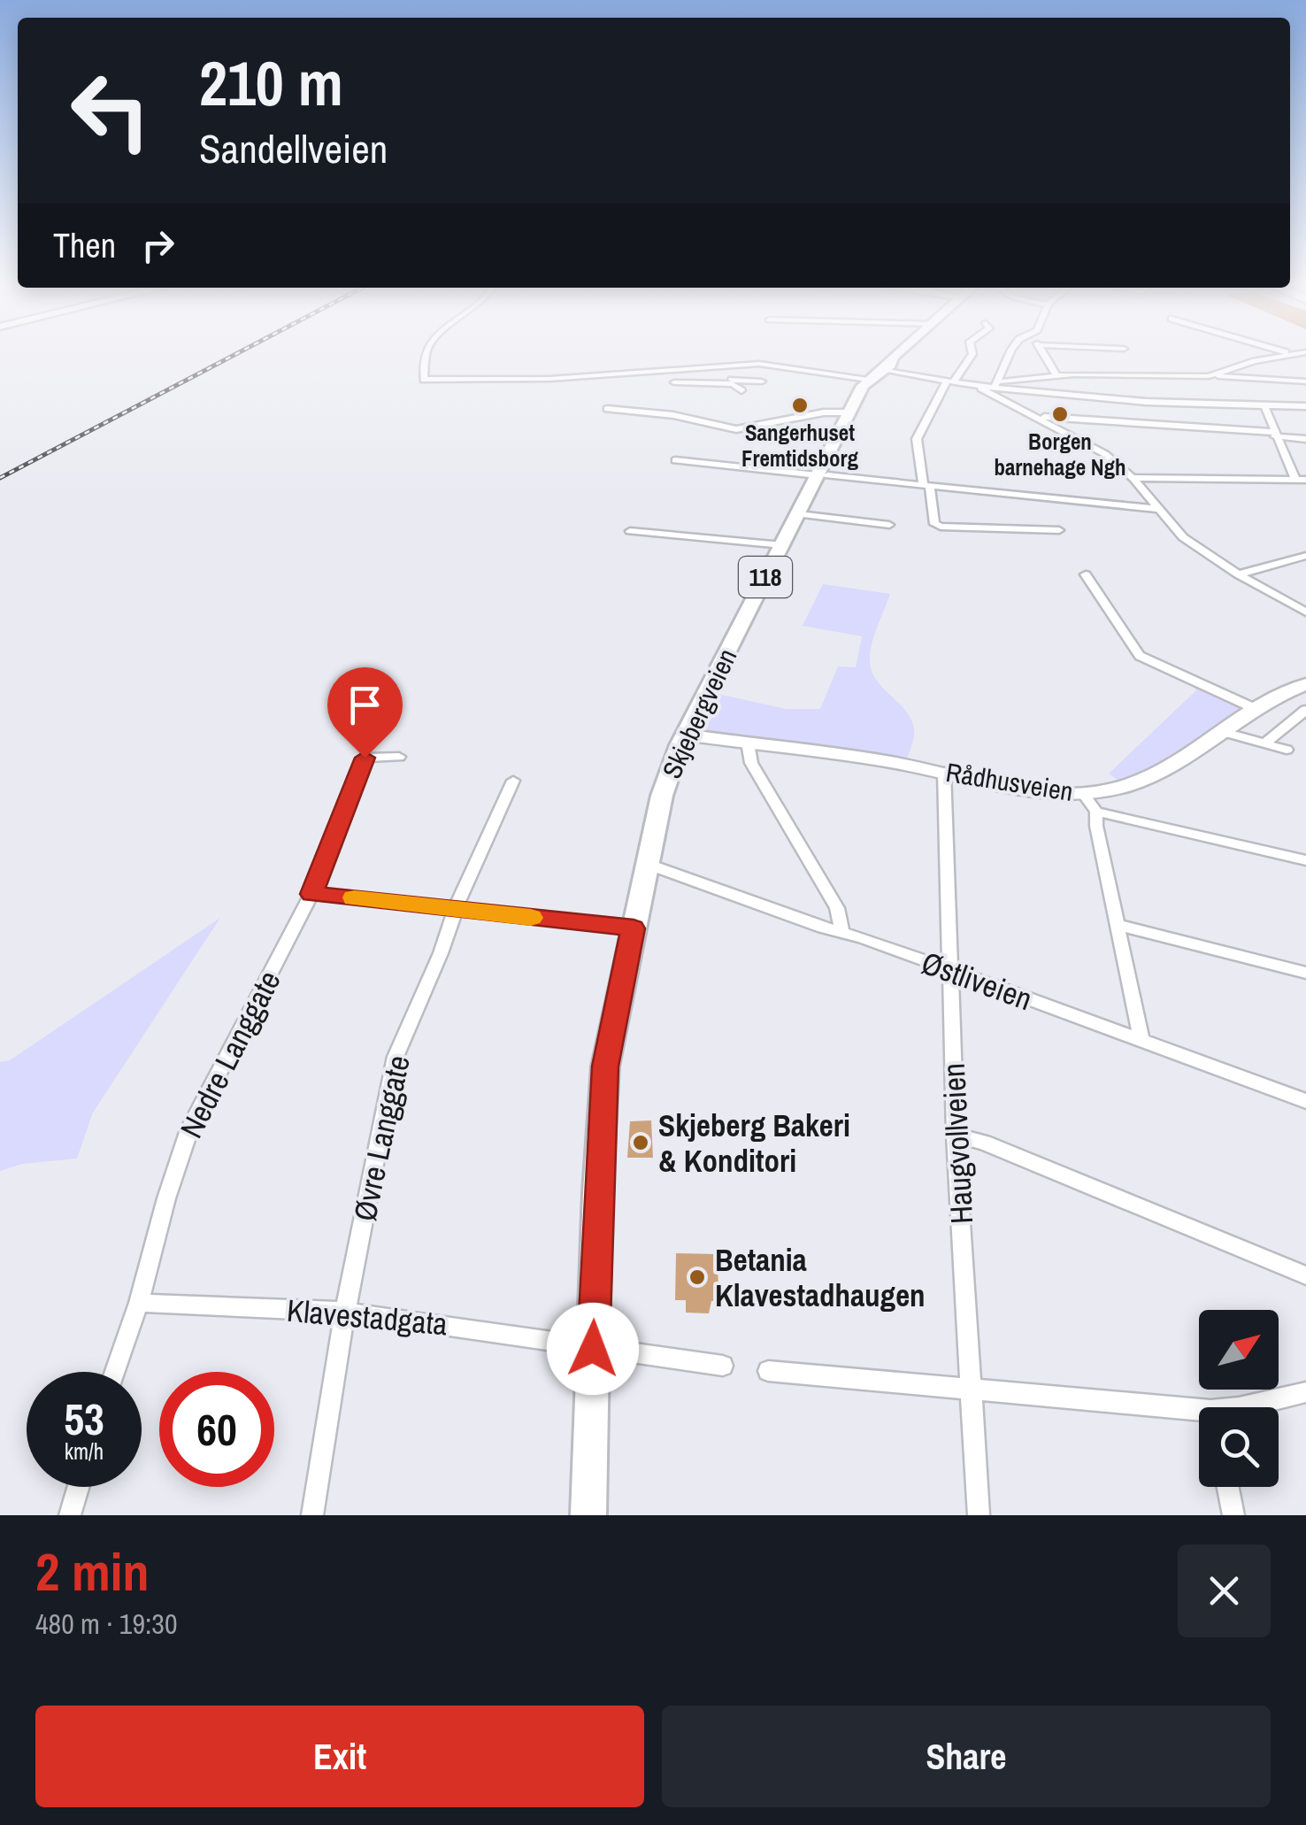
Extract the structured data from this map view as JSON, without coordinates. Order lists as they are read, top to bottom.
{
  "streets": {
    "main road": ["118", "Skjebergveien"],
    "street": [
      "Rådhusveien",
      "Østliveien",
      "Nedre Langgate",
      "Øvre Langgate",
      "Haugvollveien",
      "Klavestadgata"
    ]
  },
  "crossings": [
    ["Skjebergveien", "Rådhusveien"],
    ["Skjebergveien", "Østliveien"],
    ["Skjebergveien", "Klavestadgata"],
    ["Rådhusveien", "Haugvollveien"],
    ["Østliveien", "Haugvollveien"],
    ["Nedre Langgate", "Klavestadgata"],
    ["Øvre Langgate", "Klavestadgata"]
  ],
  "places": [
    "Sangerhuset Fremtidsborg",
    "Borgen barnehage Ngh",
    "Skjeberg Bakeri & Konditori",
    "Betania Klavestadhaugen"
  ],
  "north": "top right",
  "page": {
    "turn": ["210 m", "Sandellveien"],
    "then": "Then",
    "speed": "53 km/h",
    "limit": "60",
    "heading": ["2 min", "480 m · 19:30"],
    "buttons": ["Exit", "Share"]
  }
}
